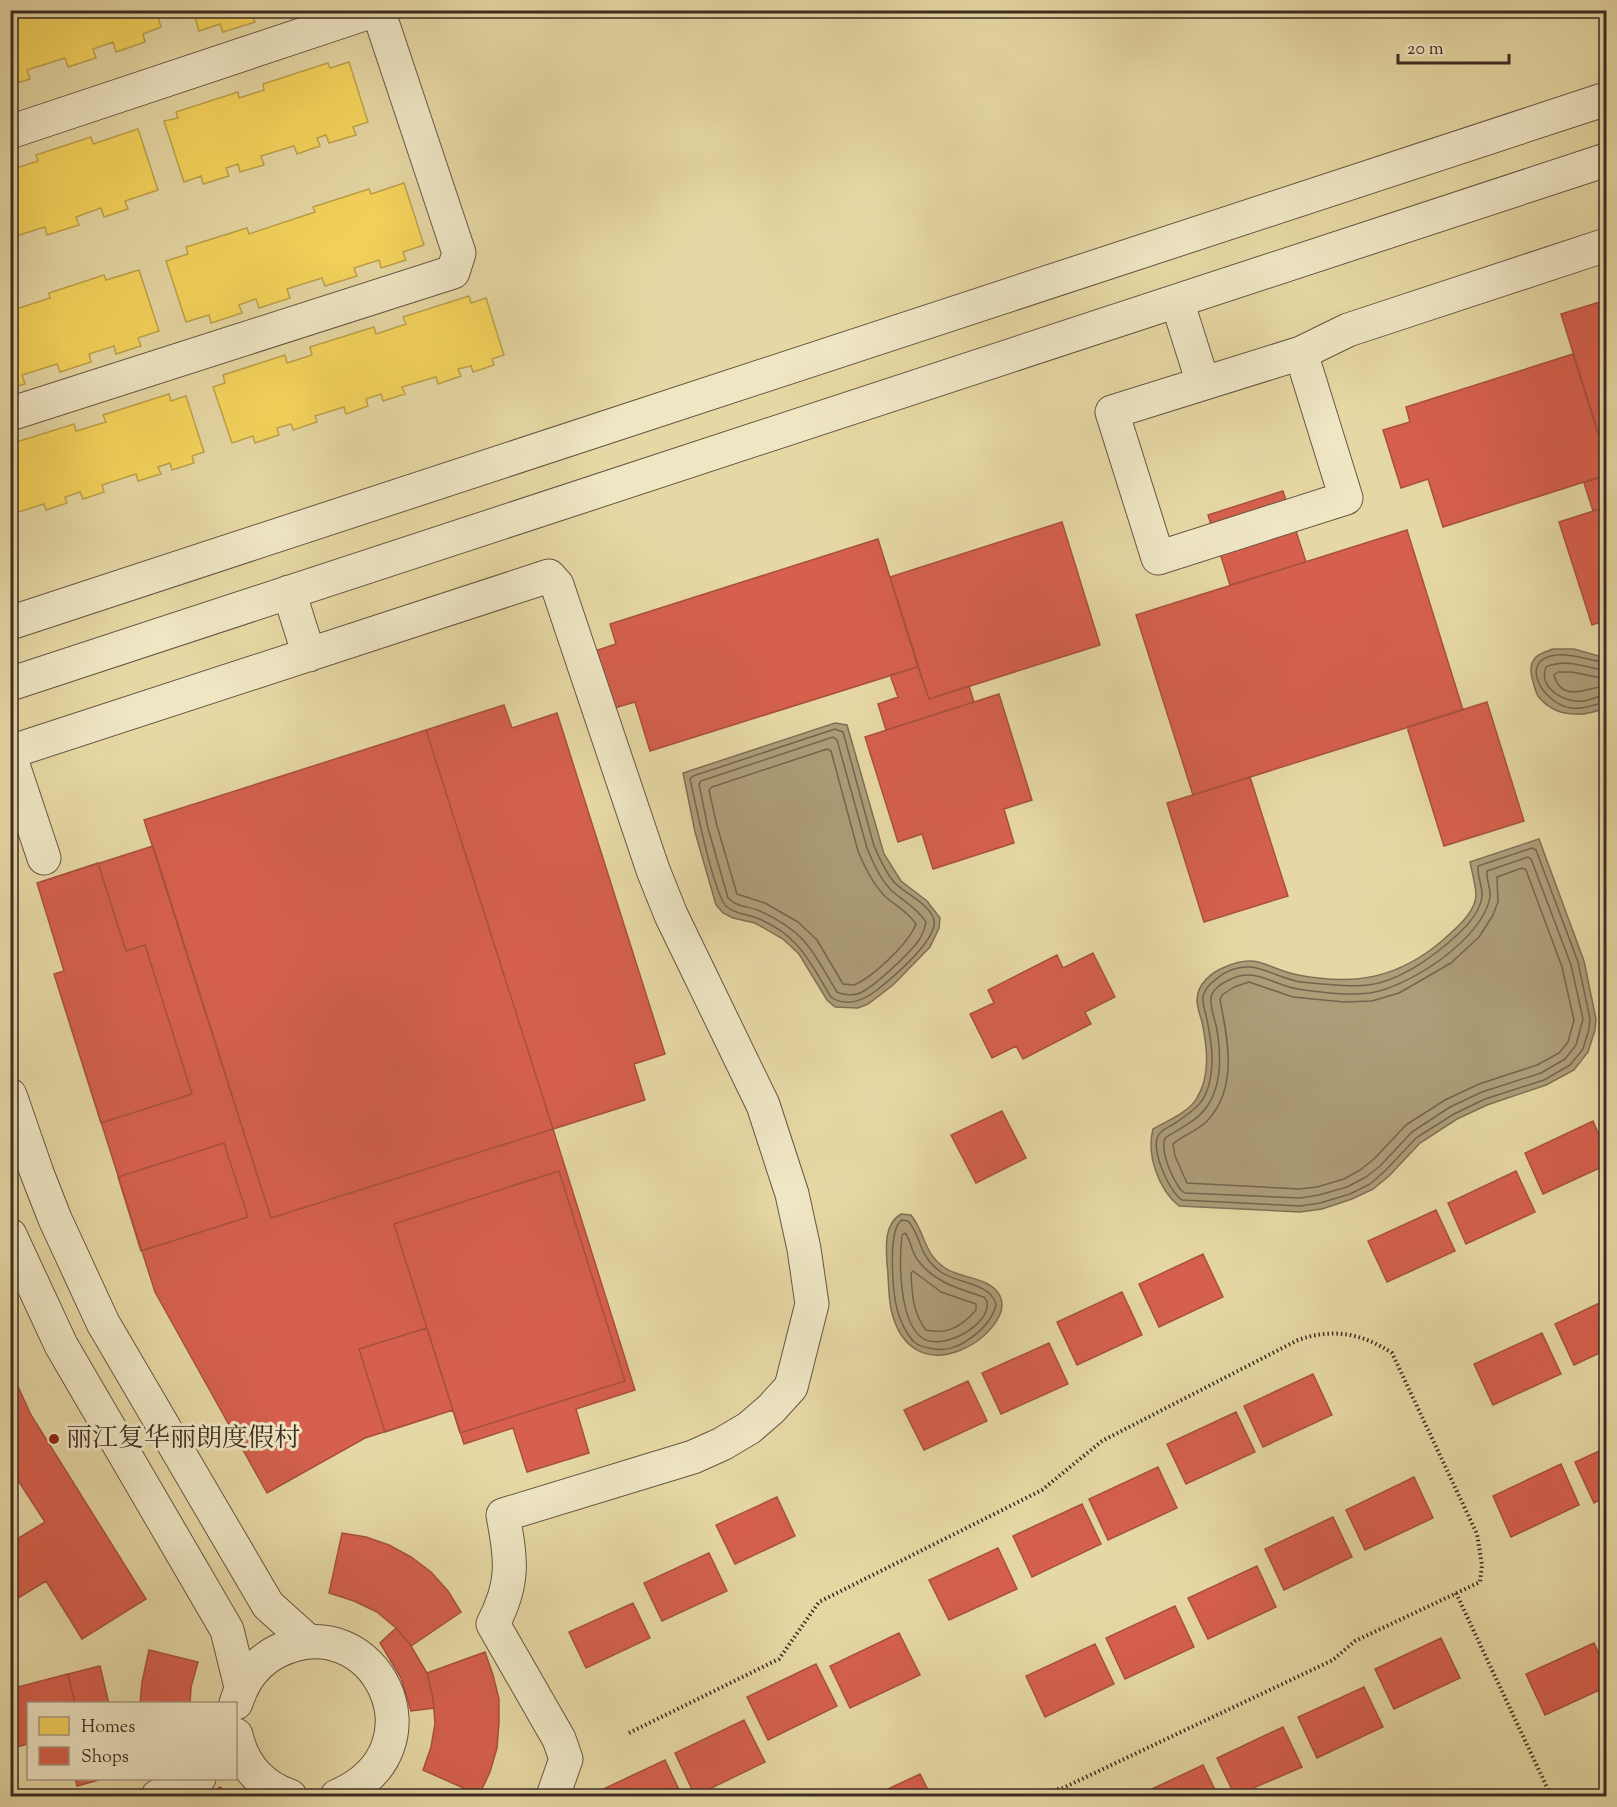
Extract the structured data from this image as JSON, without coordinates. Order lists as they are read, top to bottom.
{
  "places": ["丽江复华丽朗度假村"],
  "legend": ["Homes", "Shops"],
  "scale_bar": "20 m"
}
